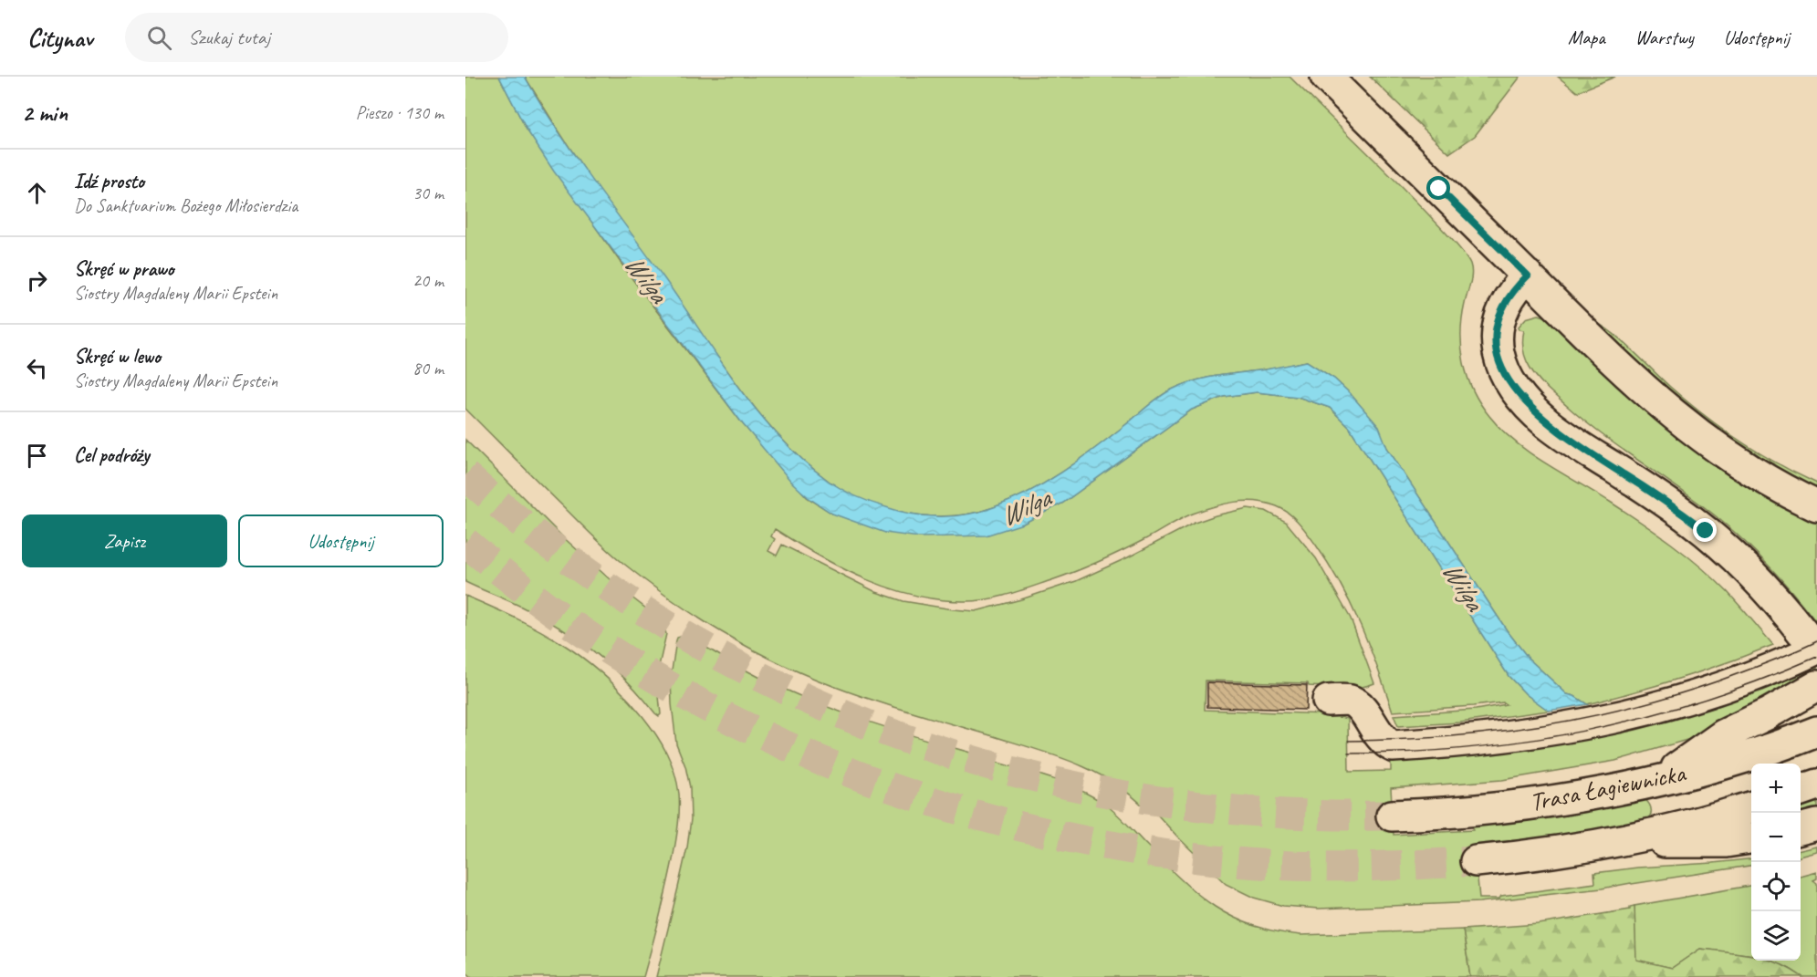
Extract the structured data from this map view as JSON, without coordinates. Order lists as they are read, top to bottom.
{
  "streets": {
    "street": ["Trasa Łagiewnicka"]
  },
  "water": ["Wilga"],
  "page": {
    "header": "Citynav",
    "search": "Szukaj tutaj",
    "nav": ["Mapa", "Warstwy", "Udostępnij"],
    "heading": ["2 min", "Pieszo · 130 m"],
    "list": [
      ["Idź prosto", "Do Sanktuarium Bożego Miłosierdzia", "30 m"],
      ["Skręć w prawo", "Siostry Magdaleny Marii Epstein", "20 m"],
      ["Skręć w lewo", "Siostry Magdaleny Marii Epstein", "80 m"],
      "Cel podróży"
    ],
    "buttons": ["Zapisz", "Udostępnij"],
    "map_buttons": ["+", "−"]
  }
}
